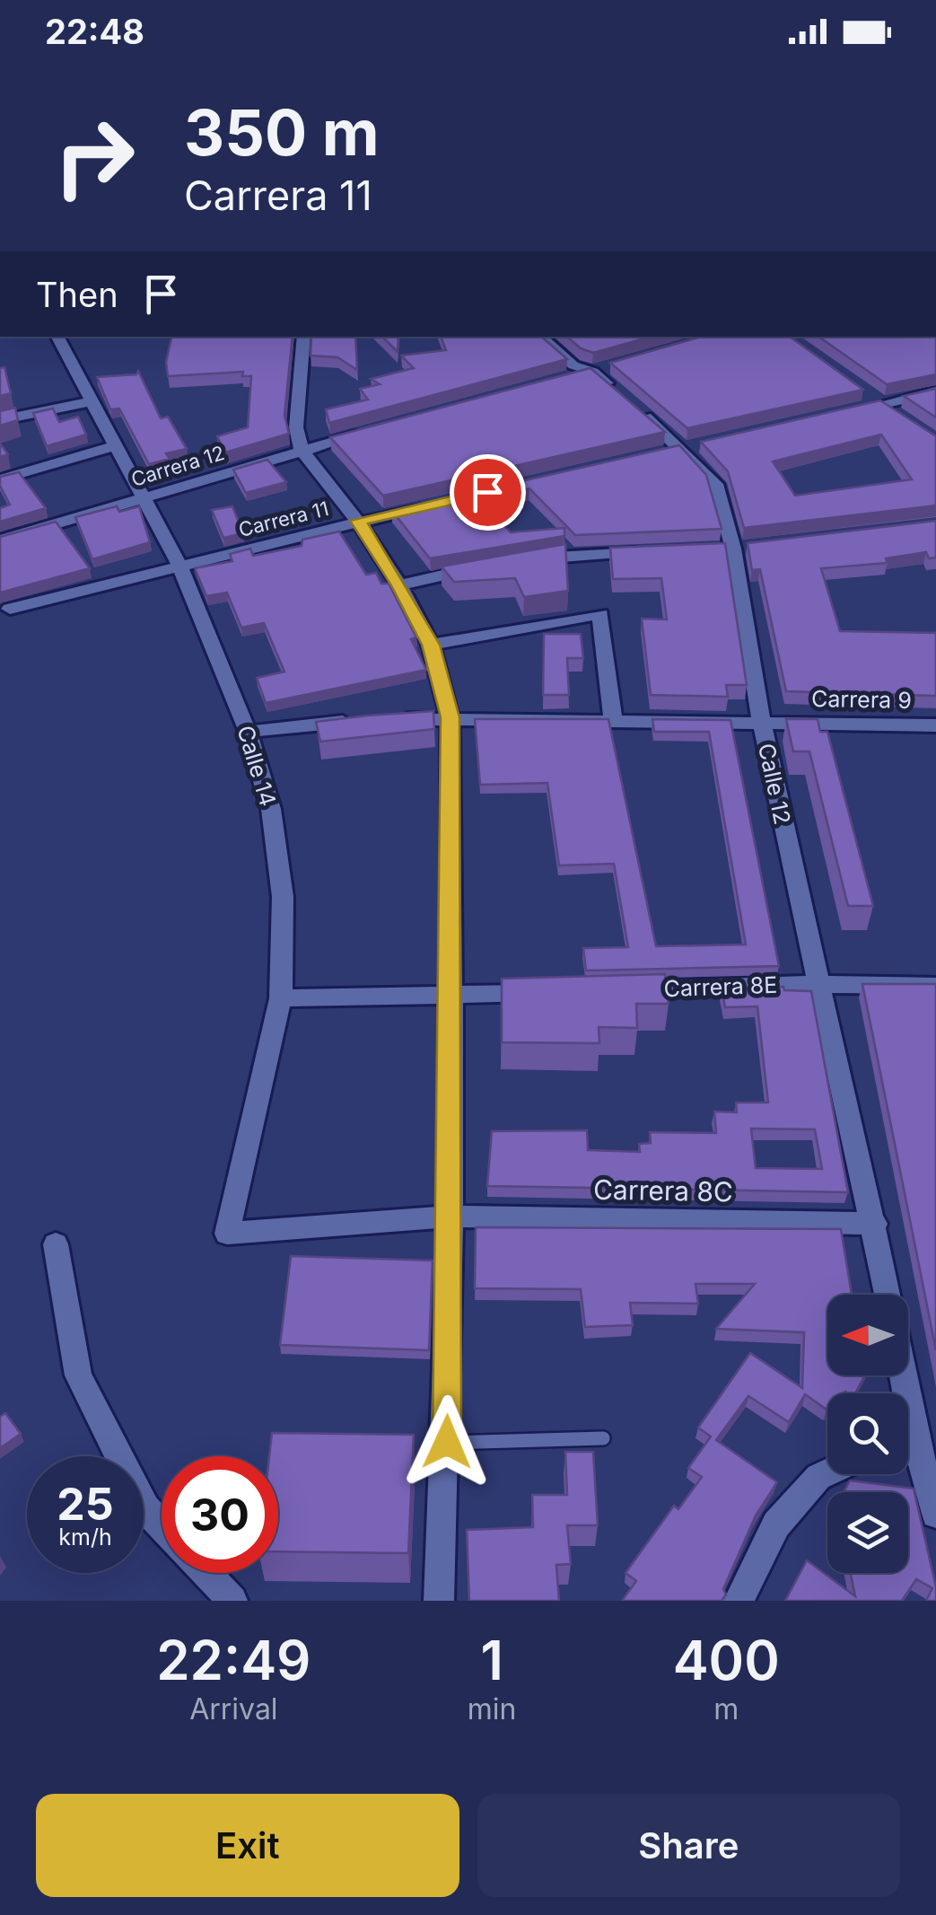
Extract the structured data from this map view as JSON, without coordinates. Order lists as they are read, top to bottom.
{
  "streets": {
    "street": [
      "Carrera 12",
      "Carrera 11",
      "Carrera 9",
      "Calle 14",
      "Calle 12",
      "Carrera 8E",
      "Carrera 8C"
    ]
  },
  "crossings": [
    ["Carrera 12", "Calle 14"],
    ["Carrera 11", "Calle 14"],
    ["Carrera 9", "Calle 14"],
    ["Carrera 9", "Calle 12"],
    ["Calle 14", "Carrera 8C"],
    ["Calle 12", "Carrera 8E"],
    ["Calle 12", "Carrera 8C"]
  ],
  "north": "left",
  "page": {
    "status": "22:48",
    "turn": ["350 m", "Carrera 11"],
    "then": "Then",
    "speed": "25 km/h",
    "limit": "30",
    "eta": [
      "22:49",
      "Arrival",
      "1",
      "min",
      "400",
      "m"
    ],
    "buttons": ["Exit", "Share"]
  }
}
